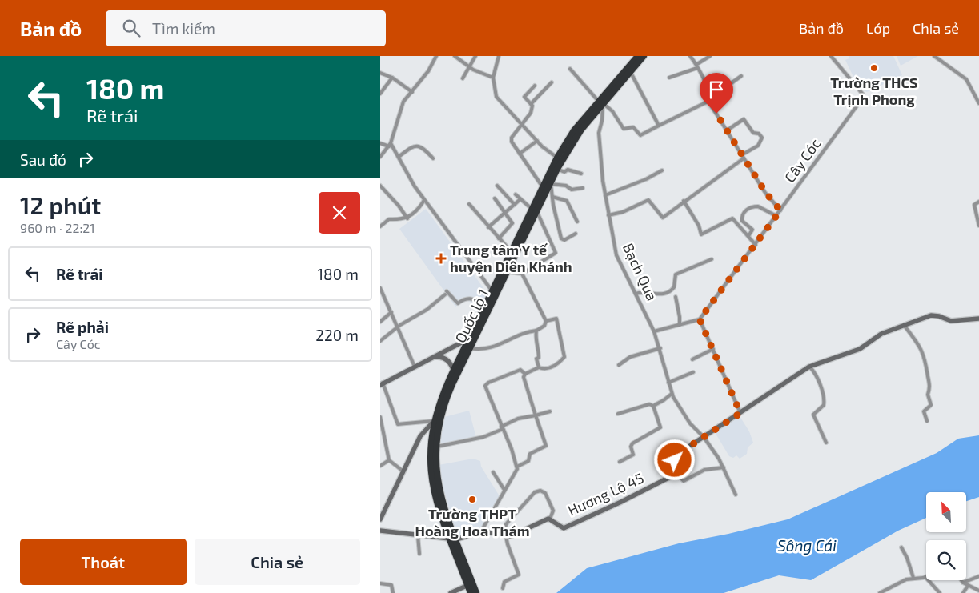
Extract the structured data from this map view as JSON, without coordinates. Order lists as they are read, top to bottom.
{
  "streets": {
    "highway": ["Quốc lộ 1"],
    "street": ["Cây Cóc", "Bạch Qua", "Hương Lộ 45"]
  },
  "crossings": [
    ["Bạch Qua", "Quốc lộ 1"]
  ],
  "water": ["Sông Cái"],
  "places": {
    "other": ["Trường THCS Trịnh Phong", "Trường THPT Hoàng Hoa Thám"],
    "health": ["Trung tâm Y tế huyện Diên Khánh"]
  },
  "north": "top left",
  "page": {
    "header": "Bản đồ",
    "search": "Tìm kiếm",
    "nav": ["Bản đồ", "Lớp", "Chia sẻ"],
    "turn": ["180 m", "Rẽ trái"],
    "then": "Sau đó",
    "heading": ["12 phút", "960 m · 22:21"],
    "list": [
      {
        "name": "Rẽ trái",
        "value": "180 m"
      },
      {
        "name": "Rẽ phải",
        "note": "Cây Cóc",
        "value": "220 m"
      }
    ],
    "buttons": ["Thoát", "Chia sẻ"]
  }
}
